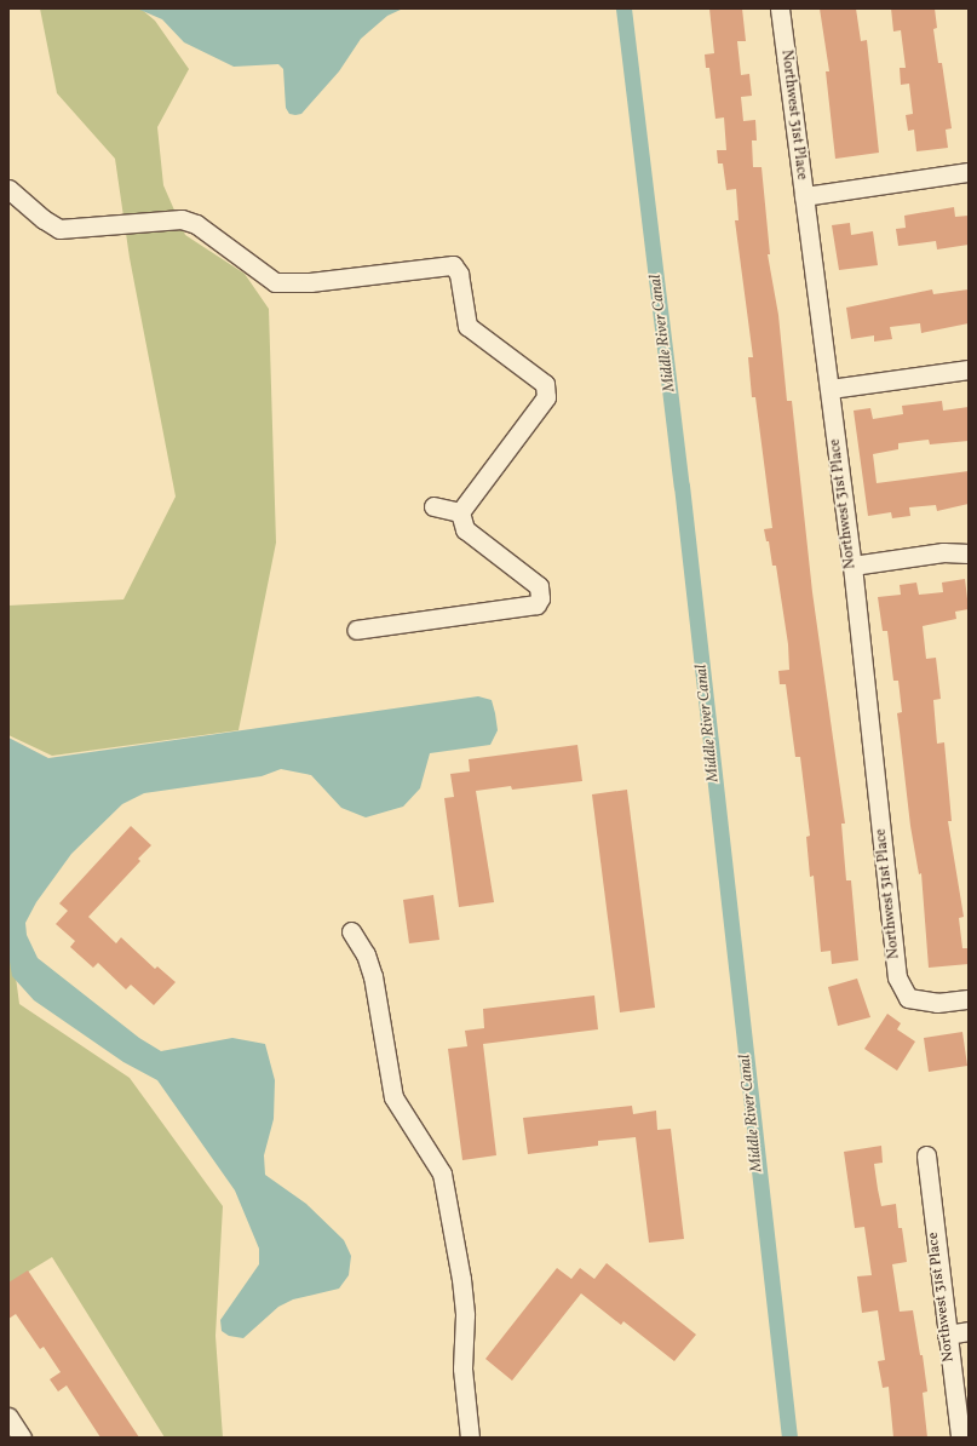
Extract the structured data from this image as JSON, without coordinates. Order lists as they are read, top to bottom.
{
  "streets": {
    "street": ["Northwest 31st Place"]
  },
  "water": ["Middle River Canal"]
}
